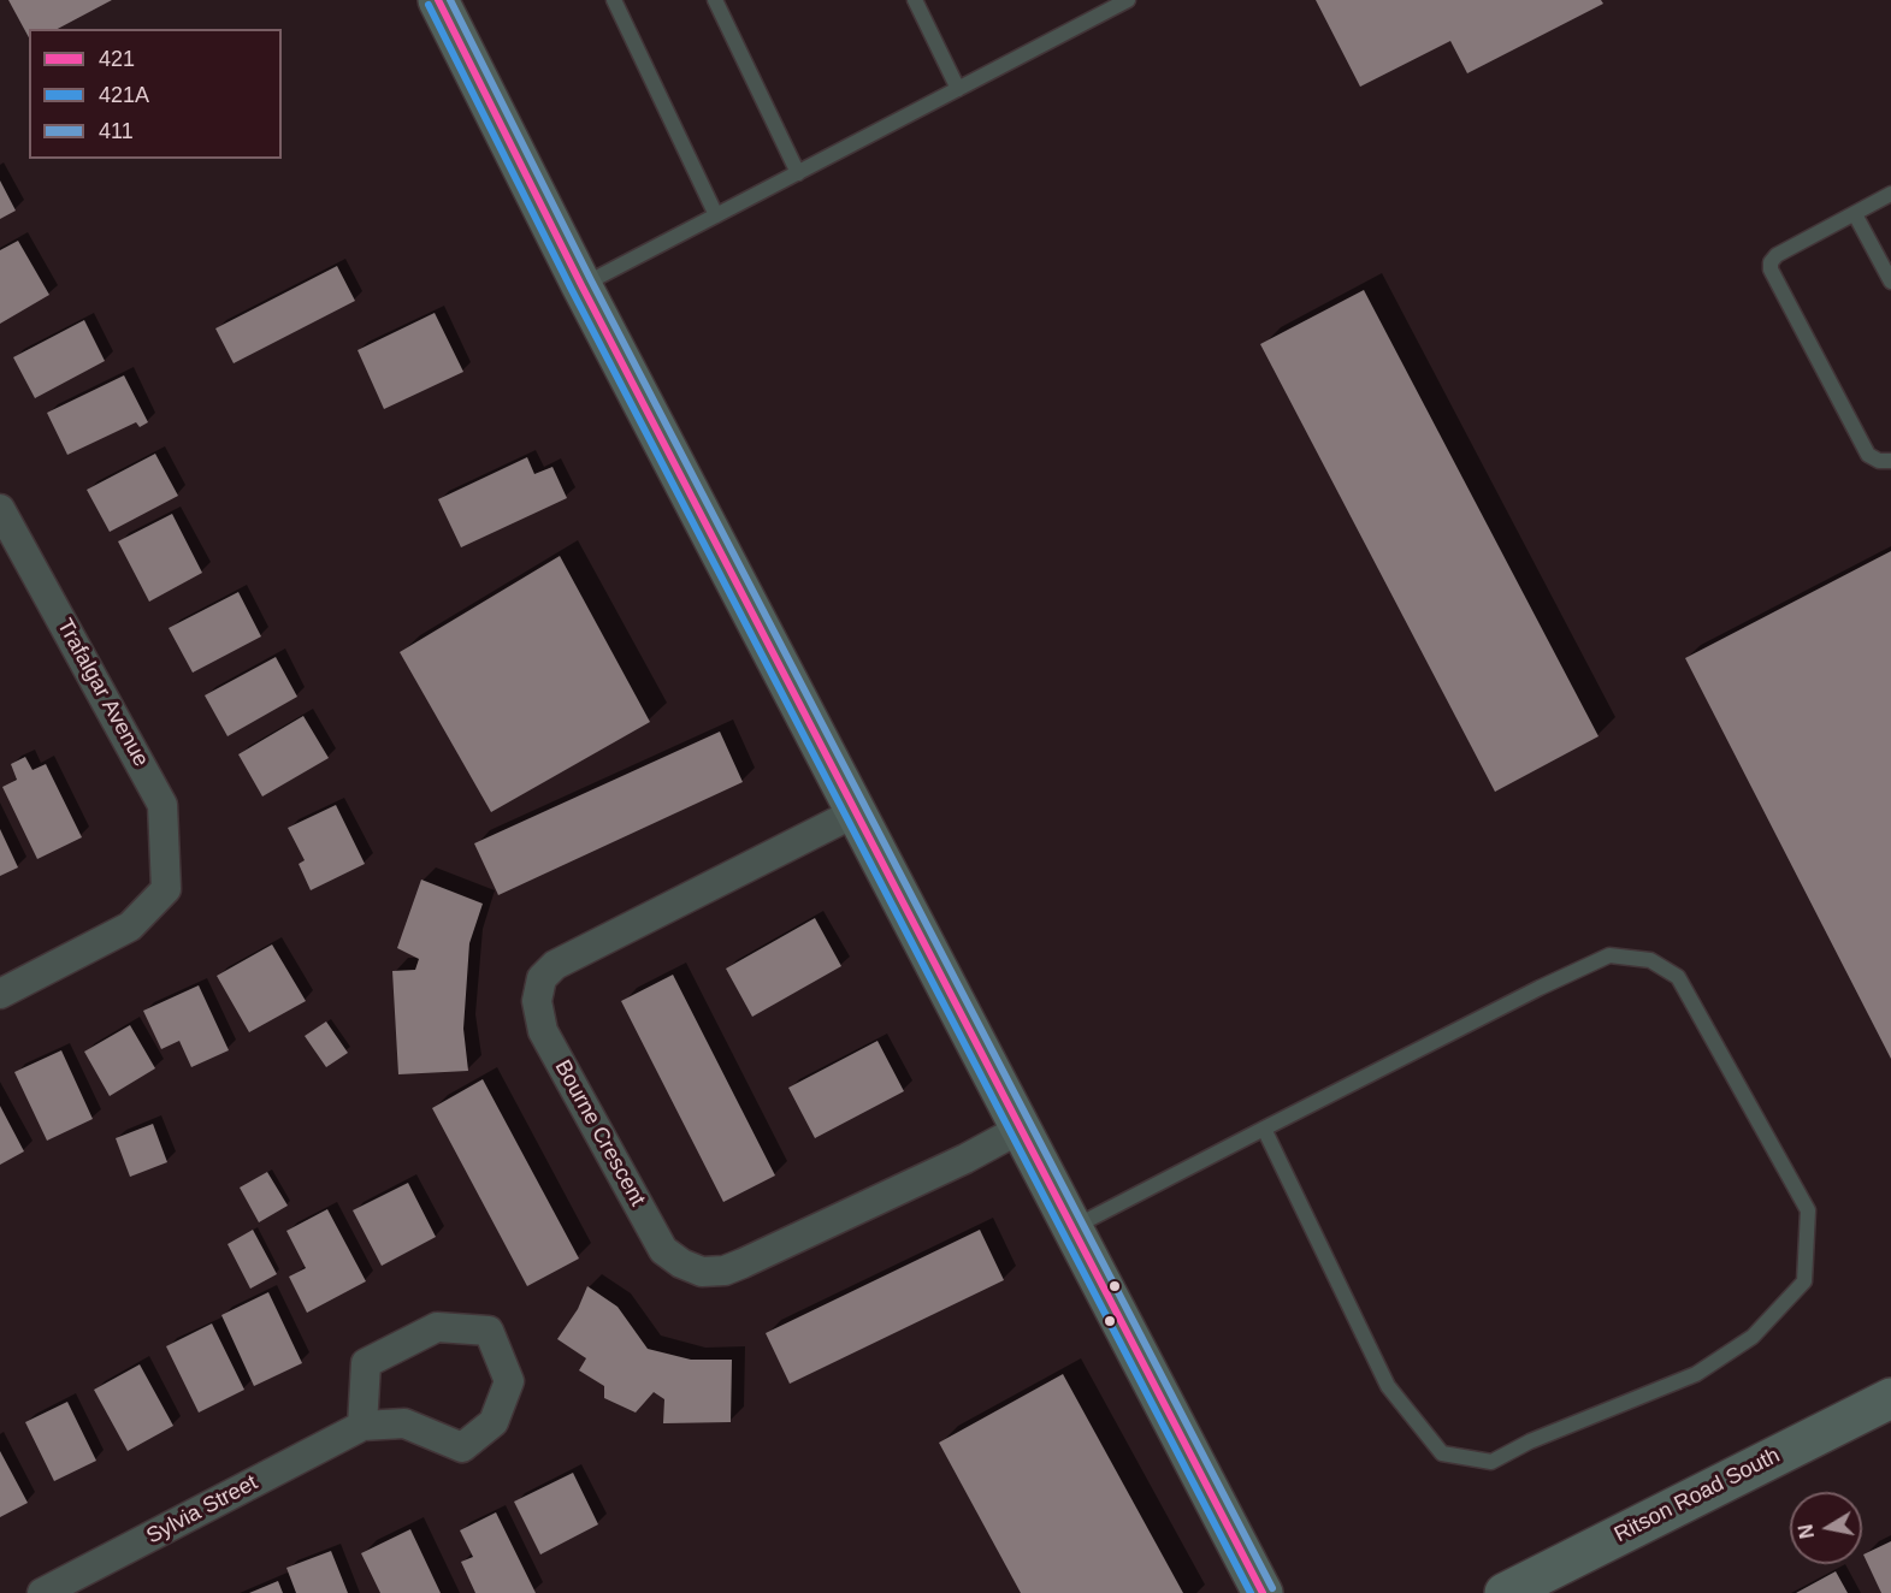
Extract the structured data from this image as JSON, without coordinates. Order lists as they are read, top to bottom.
{
  "streets": {
    "main road": ["Ritson Road South"],
    "street": ["Trafalgar Avenue", "Bourne Crescent", "Sylvia Street"]
  },
  "lines": ["transit line 421", "transit line 411", "transit line 421A"],
  "legend": ["421", "421A", "411"],
  "north": "left"
}
